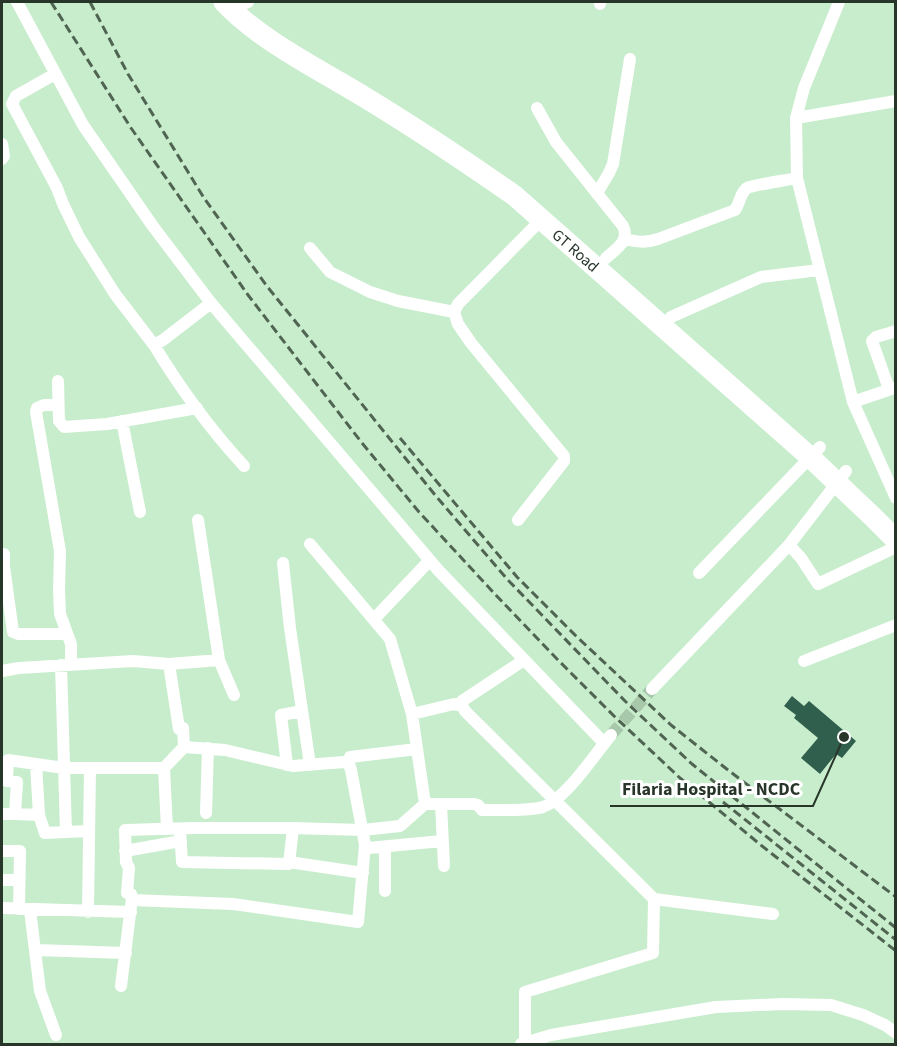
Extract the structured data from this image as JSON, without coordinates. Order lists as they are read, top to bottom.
{
  "streets": {
    "highway": ["GT Road"]
  },
  "places": ["Filaria Hospital - NCDC"]
}
